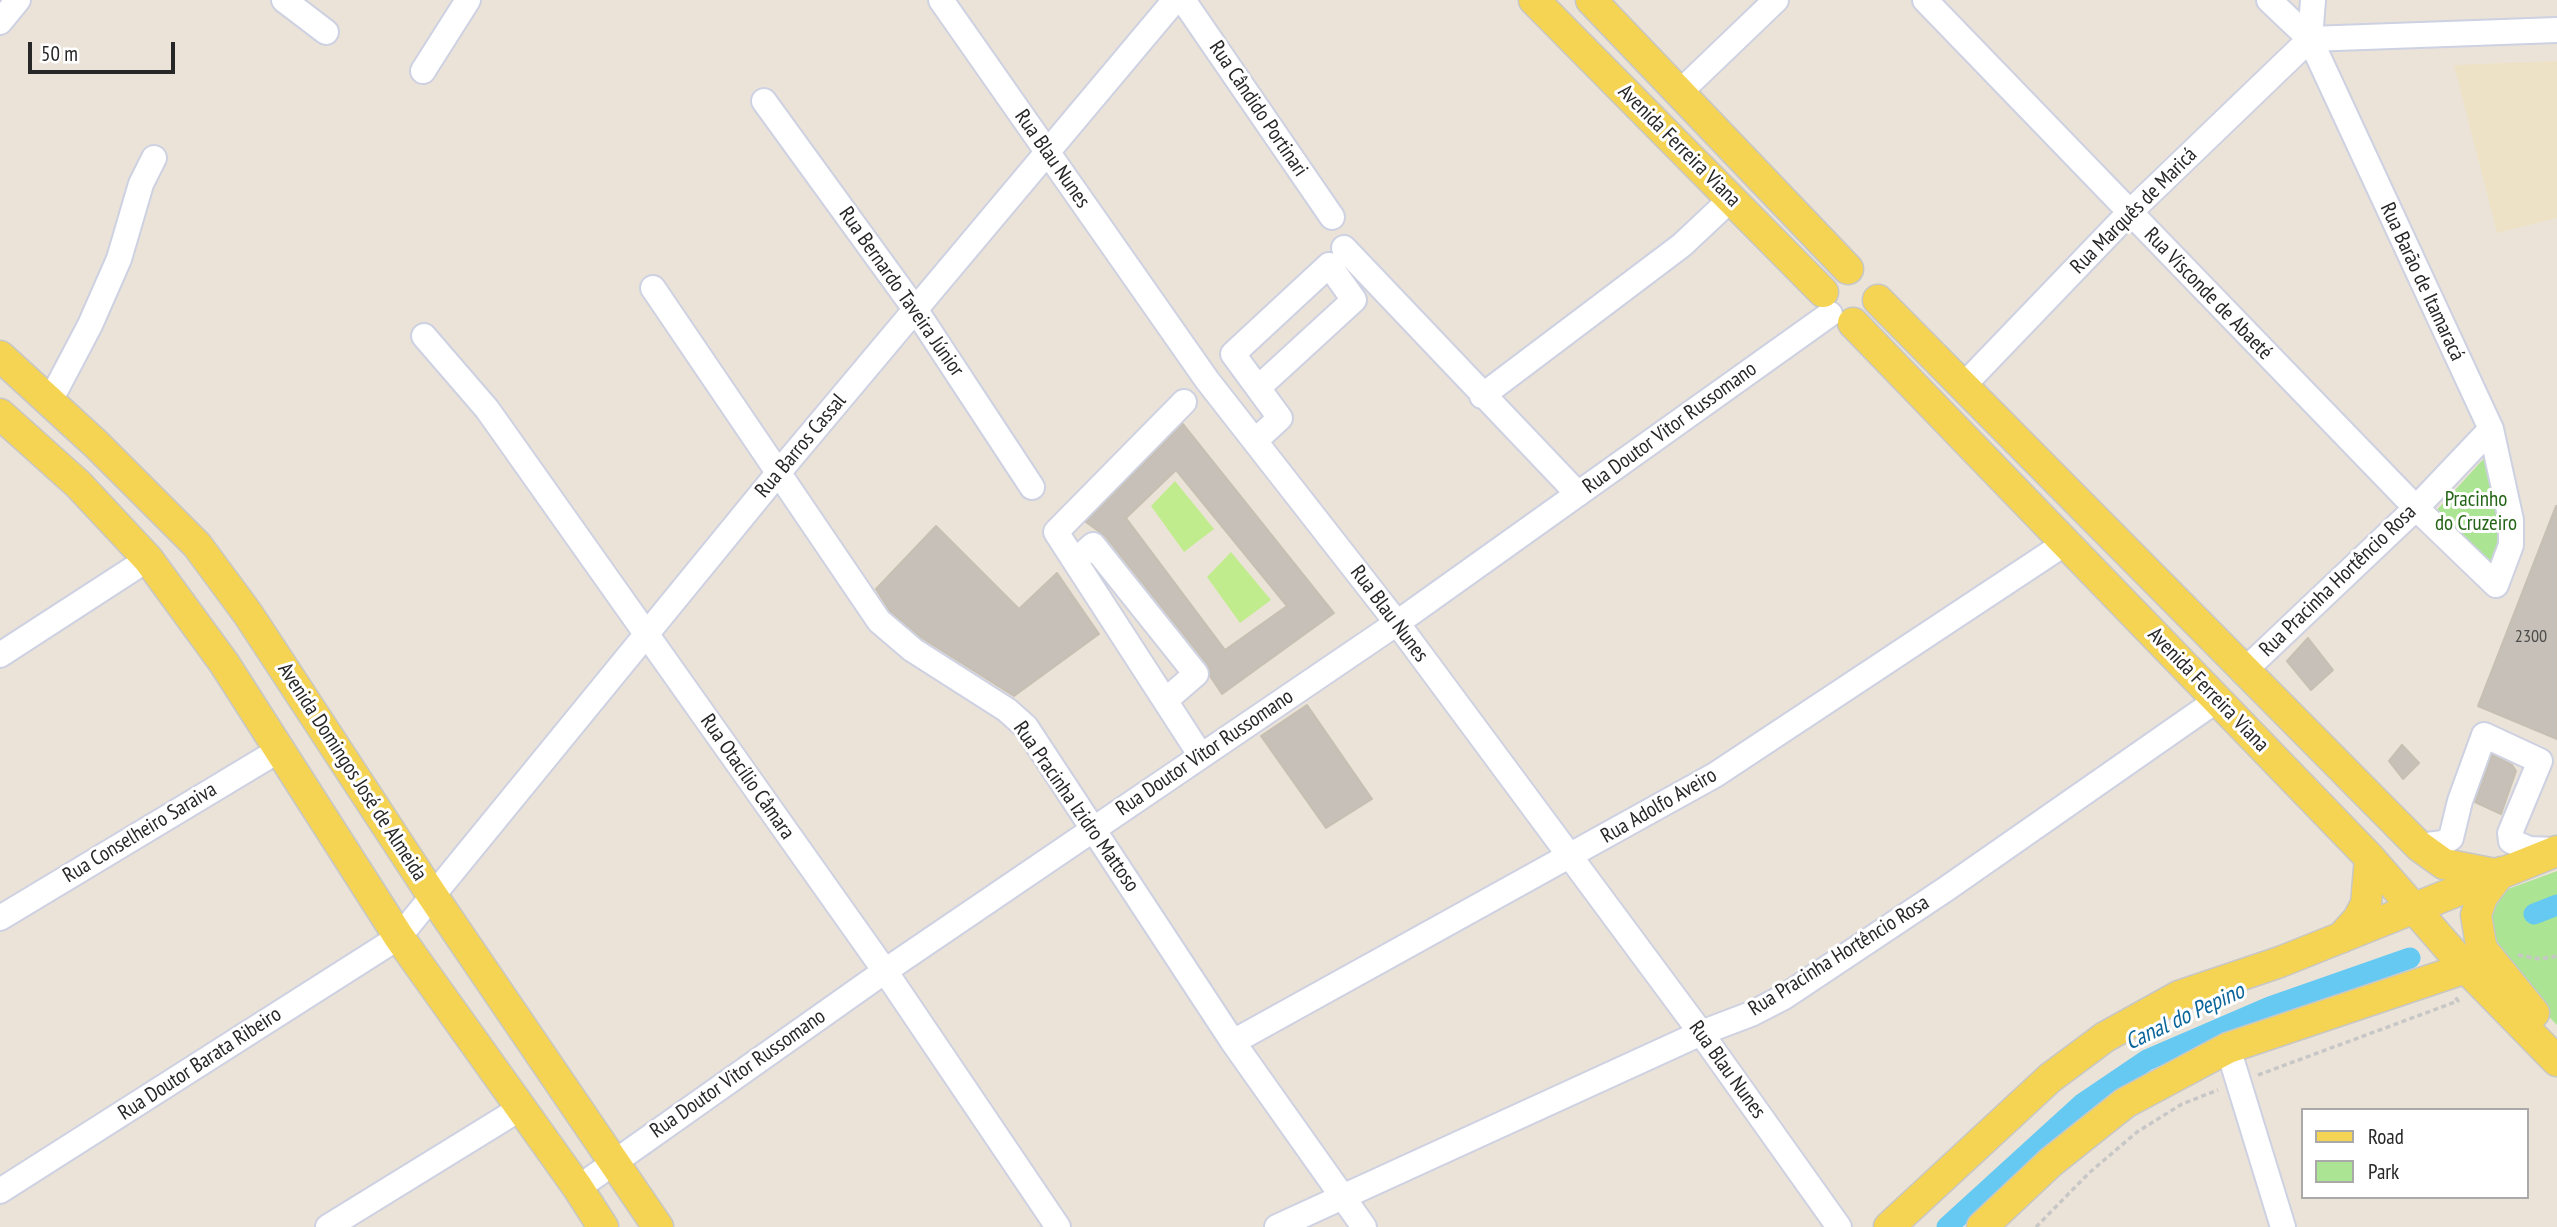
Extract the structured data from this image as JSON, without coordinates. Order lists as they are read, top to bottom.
{
  "streets": {
    "main road": ["Avenida Ferreira Viana", "Avenida Domingos José de Almeida"],
    "street": [
      "Rua Cândido Portinari",
      "Rua Blau Nunes",
      "Rua Marquês de Maricá",
      "Rua Barão de Itamaracá",
      "Rua Bernardo Taveira Júnior",
      "Rua Visconde de Abaeté",
      "Rua Doutor Vitor Russomano",
      "Rua Barros Cassal",
      "Rua Pracinha Hortêncio Rosa",
      "Rua Otacílio Câmara",
      "Rua Adolfo Aveiro",
      "Rua Pracinha Izidro Mattoso",
      "Rua Conselheiro Saraiva",
      "Rua Doutor Barata Ribeiro"
    ]
  },
  "crossings": [
    ["Avenida Ferreira Viana", "Rua Marquês de Maricá"],
    ["Avenida Ferreira Viana", "Rua Doutor Vitor Russomano"],
    ["Avenida Ferreira Viana", "Rua Pracinha Hortêncio Rosa"],
    ["Avenida Ferreira Viana", "Rua Adolfo Aveiro"],
    ["Rua Blau Nunes", "Rua Doutor Vitor Russomano"],
    ["Rua Blau Nunes", "Rua Barros Cassal"],
    ["Rua Blau Nunes", "Rua Pracinha Hortêncio Rosa"],
    ["Rua Blau Nunes", "Rua Adolfo Aveiro"],
    ["Rua Marquês de Maricá", "Rua Barão de Itamaracá"],
    ["Rua Marquês de Maricá", "Rua Visconde de Abaeté"],
    ["Rua Barão de Itamaracá", "Rua Visconde de Abaeté"],
    ["Rua Barão de Itamaracá", "Rua Pracinha Hortêncio Rosa"],
    ["Rua Bernardo Taveira Júnior", "Rua Barros Cassal"],
    ["Rua Visconde de Abaeté", "Rua Pracinha Hortêncio Rosa"],
    ["Rua Doutor Vitor Russomano", "Avenida Domingos José de Almeida"],
    ["Rua Doutor Vitor Russomano", "Rua Otacílio Câmara"],
    ["Rua Doutor Vitor Russomano", "Rua Pracinha Izidro Mattoso"],
    ["Rua Barros Cassal", "Avenida Domingos José de Almeida"],
    ["Rua Barros Cassal", "Rua Otacílio Câmara"],
    ["Rua Barros Cassal", "Rua Pracinha Izidro Mattoso"],
    ["Rua Barros Cassal", "Rua Doutor Barata Ribeiro"],
    ["Rua Pracinha Hortêncio Rosa", "Rua Pracinha Izidro Mattoso"],
    ["Avenida Domingos José de Almeida", "Rua Doutor Barata Ribeiro"],
    ["Rua Adolfo Aveiro", "Rua Pracinha Izidro Mattoso"]
  ],
  "water": ["Canal do Pepino"],
  "parks": ["Pracinho do Cruzeiro"],
  "house_numbers": ["2300"],
  "legend": ["Road", "Park"],
  "scale_bar": "50 m"
}
